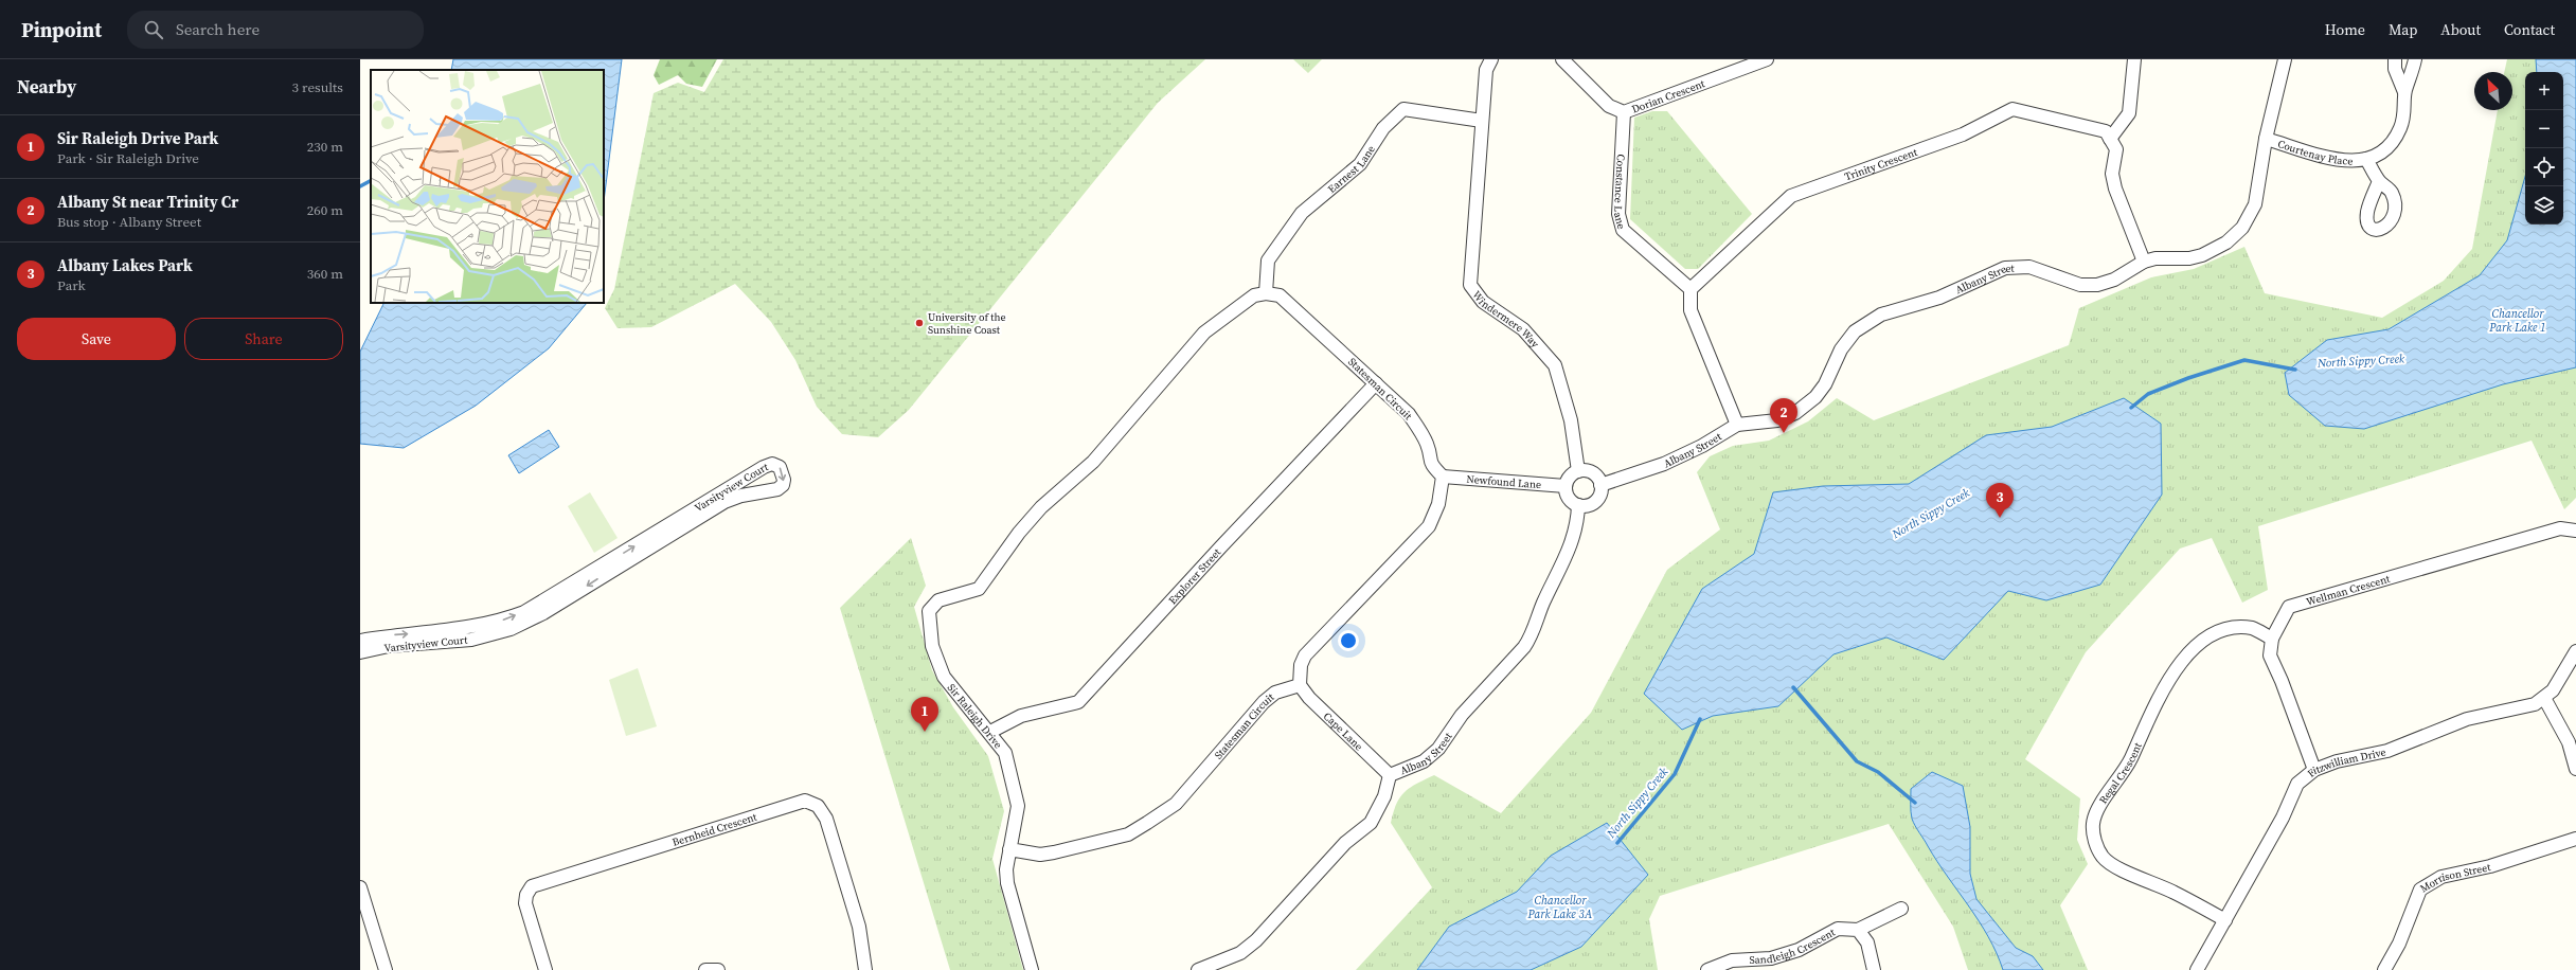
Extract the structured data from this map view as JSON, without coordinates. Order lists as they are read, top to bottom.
{
  "streets": {
    "street": [
      "Dorian Crescent",
      "Courtenay Place",
      "Trinity Crescent",
      "Earnest Lane",
      "Constance Lane",
      "Albany Street",
      "Windermere Way",
      "Statesman Circuit",
      "Newfound Lane",
      "Varsityview Court",
      "Explorer Street",
      "Wellman Crescent",
      "Sir Raleigh Drive",
      "Cape Lane",
      "Fitzwilliam Drive",
      "Regal Crescent",
      "Bernheid Crescent",
      "Morrison Street",
      "Sandleigh Crescent"
    ]
  },
  "crossings": [
    ["Dorian Crescent", "Constance Lane"],
    ["Courtenay Place", "Albany Street"],
    ["Trinity Crescent", "Constance Lane"],
    ["Earnest Lane", "Windermere Way"],
    ["Earnest Lane", "Statesman Circuit"],
    ["Earnest Lane", "Sir Raleigh Drive"],
    ["Albany Street", "Windermere Way"],
    ["Albany Street", "Newfound Lane"],
    ["Albany Street", "Cape Lane"],
    ["Windermere Way", "Newfound Lane"],
    ["Statesman Circuit", "Newfound Lane"],
    ["Statesman Circuit", "Explorer Street"],
    ["Statesman Circuit", "Sir Raleigh Drive"],
    ["Statesman Circuit", "Cape Lane"],
    ["Explorer Street", "Sir Raleigh Drive"],
    ["Wellman Crescent", "Fitzwilliam Drive"],
    ["Wellman Crescent", "Regal Crescent"],
    ["Fitzwilliam Drive", "Regal Crescent"]
  ],
  "water": ["Chancellor Park Lake 1", "North Sippy Creek", "Chancellor Park Lake 3A"],
  "places": ["University of the Sunshine Coast"],
  "north": "top left",
  "page": {
    "header": "Pinpoint",
    "search": "Search here",
    "nav": [
      "Home",
      "Map",
      "About",
      "Contact"
    ],
    "heading": ["Nearby", "3 results"],
    "map_buttons": ["+", "−"],
    "list": [
      {
        "mark": "1",
        "name": "Sir Raleigh Drive Park",
        "note": "Park · Sir Raleigh Drive",
        "value": "230 m"
      },
      {
        "mark": "2",
        "name": "Albany St near Trinity Cr",
        "note": "Bus stop · Albany Street",
        "value": "260 m"
      },
      {
        "mark": "3",
        "name": "Albany Lakes Park",
        "note": "Park",
        "value": "360 m"
      }
    ],
    "buttons": ["Save", "Share"],
    "pins": ["2", "3", "1"]
  }
}
